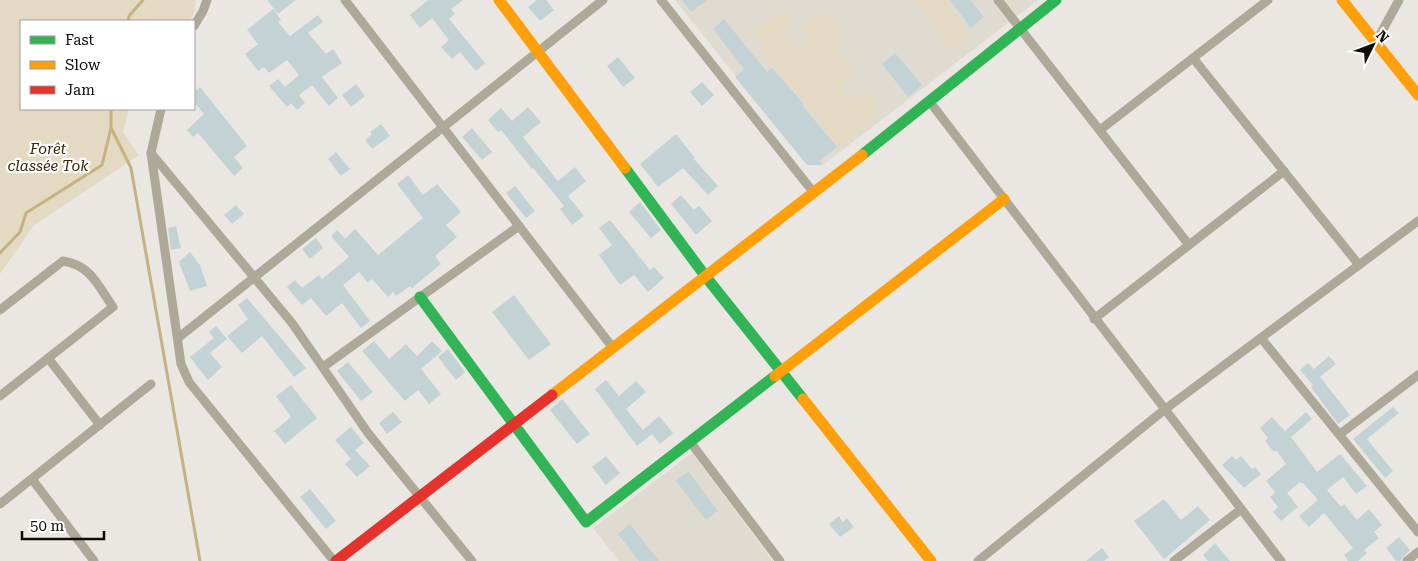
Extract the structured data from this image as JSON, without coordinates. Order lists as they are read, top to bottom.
{
  "parks": ["Forêt classée Tok"],
  "legend": ["Fast", "Slow", "Jam"],
  "scale_bar": "50 m",
  "north": "top right"
}
